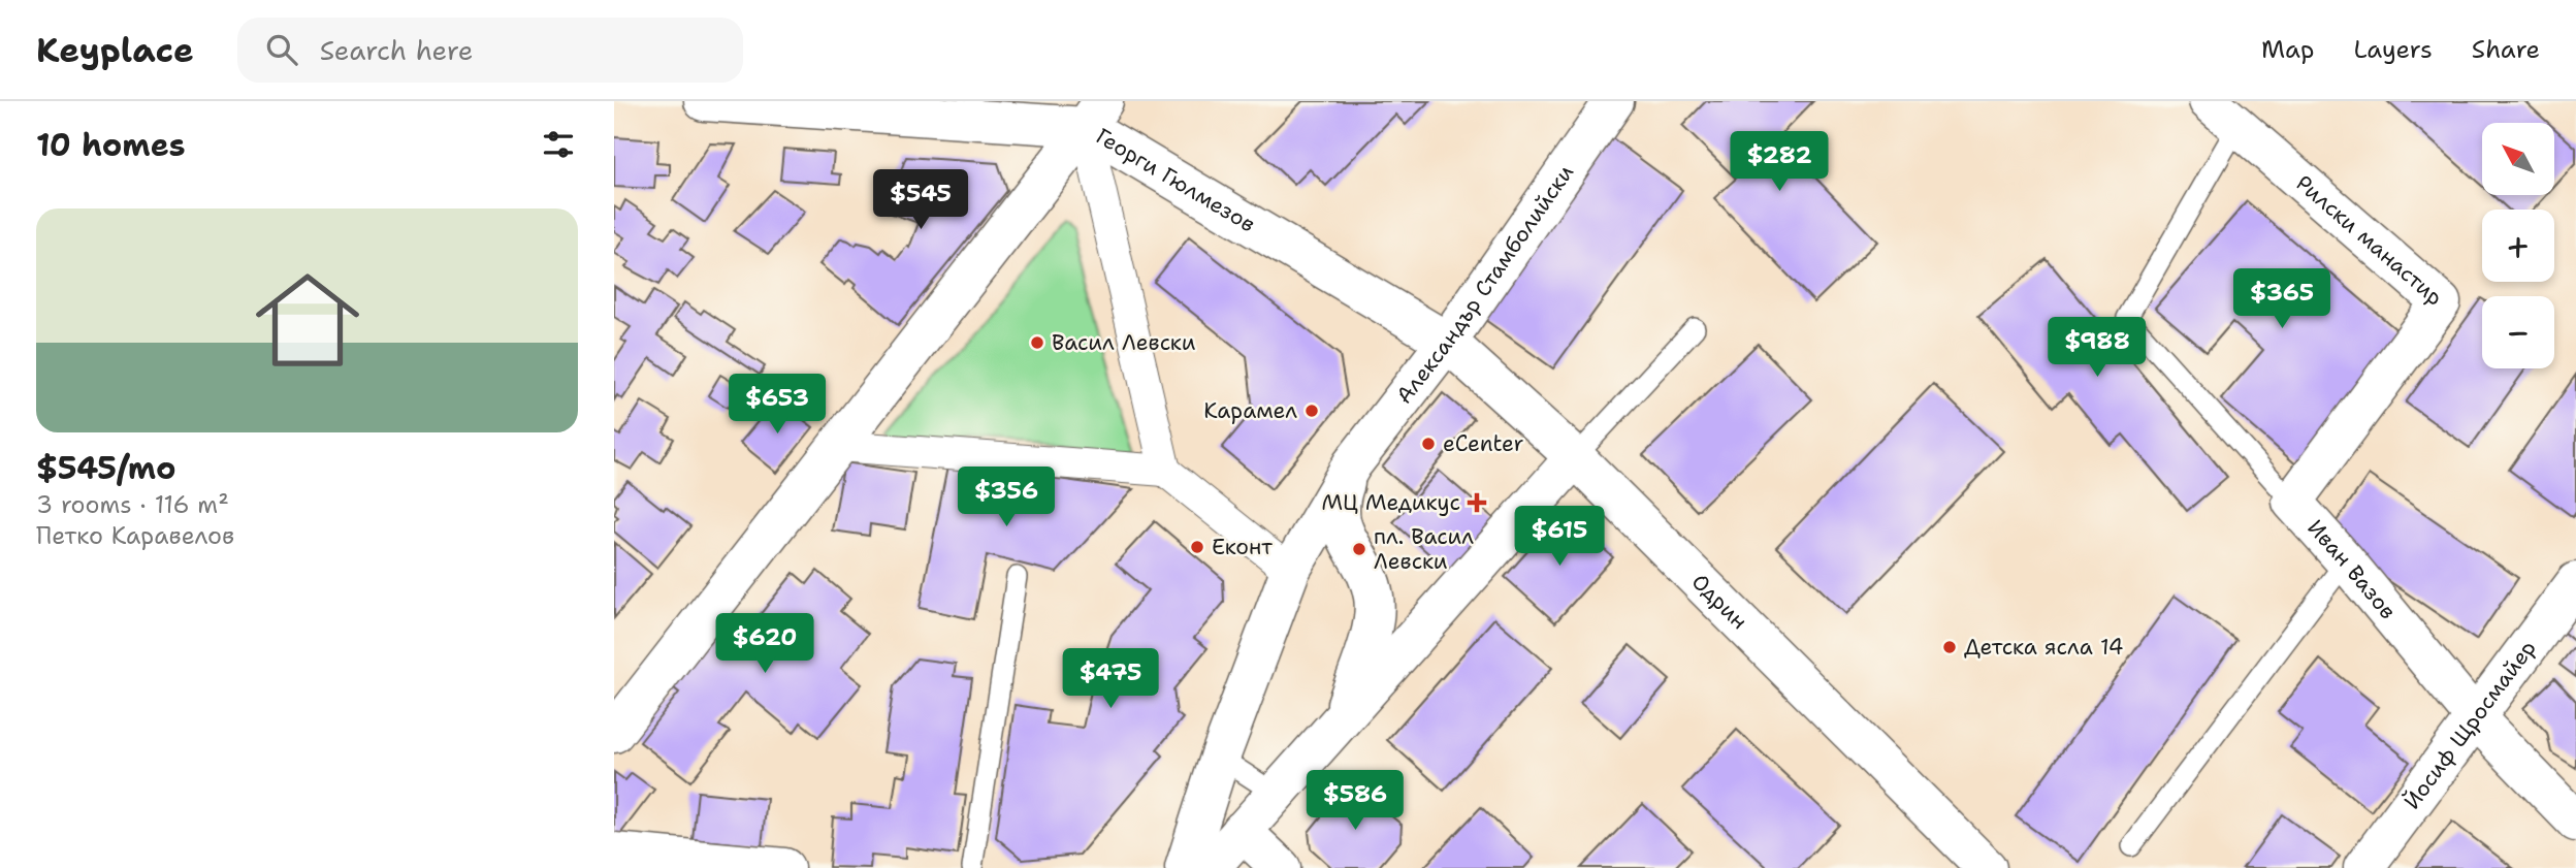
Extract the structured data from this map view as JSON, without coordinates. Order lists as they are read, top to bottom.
{
  "streets": {
    "street": [
      "Георги Гюлмезов",
      "Рилски манастир",
      "Александър Стамболийски",
      "Иван Вазов",
      "Одрин",
      "Йосиф Щросмайер"
    ]
  },
  "crossings": [
    ["Георги Гюлмезов", "Александър Стамболийски"],
    ["Георги Гюлмезов", "Одрин"],
    ["Рилски манастир", "Иван Вазов"],
    ["Александър Стамболийски", "Одрин"],
    ["Иван Вазов", "Йосиф Щросмайер"]
  ],
  "places": {
    "other": [
      "Васил Левски",
      "Карамел",
      "eCenter",
      "Еконт",
      "пл. Васил Левски",
      "Детска ясла 14"
    ],
    "health": ["МЦ Медикус"]
  },
  "north": "top left",
  "page": {
    "header": "Keyplace",
    "search": "Search here",
    "nav": ["Map", "Layers", "Share"],
    "heading": "10 homes",
    "map_buttons": ["+", "−"],
    "price": [
      "$282",
      "$545",
      "$365",
      "$988",
      "$653",
      "$356",
      "$615",
      "$620",
      "$475",
      "$586"
    ],
    "list": [
      {
        "name": "$545/mo",
        "note": "3 rooms · 116 m² · Петко Каравелов"
      }
    ]
  }
}
